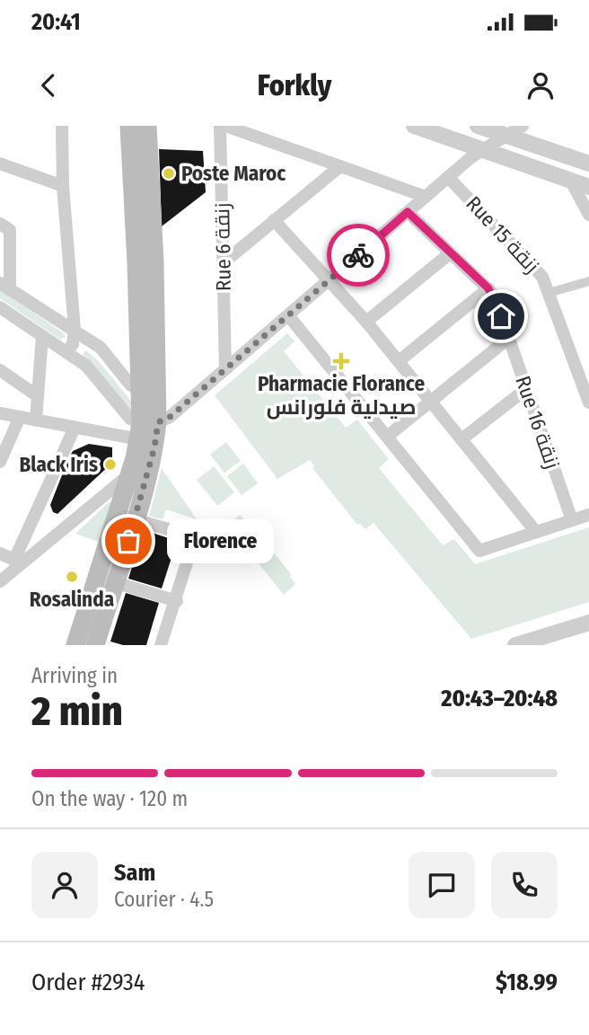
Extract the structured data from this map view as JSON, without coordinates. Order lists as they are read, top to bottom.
{
  "streets": {
    "street": ["Rue 15 زنقة", "Rue 6 زنقة", "Rue 16 زنقة"]
  },
  "places": {
    "other": [
      "Poste Maroc",
      "Black Iris",
      "Florence",
      "Rosalinda"
    ],
    "health": ["Pharmacie Florance صيدلية فلورانس"]
  },
  "page": {
    "status": "20:41",
    "header": "Forkly",
    "bubble": "Florence",
    "heading": ["2 min", "Arriving in", "20:43–20:48"],
    "panel": [
      "Sam",
      "Courier · 4.5",
      "Order #2934",
      "$18.99"
    ],
    "bar": "On the way · 120 m"
  }
}
